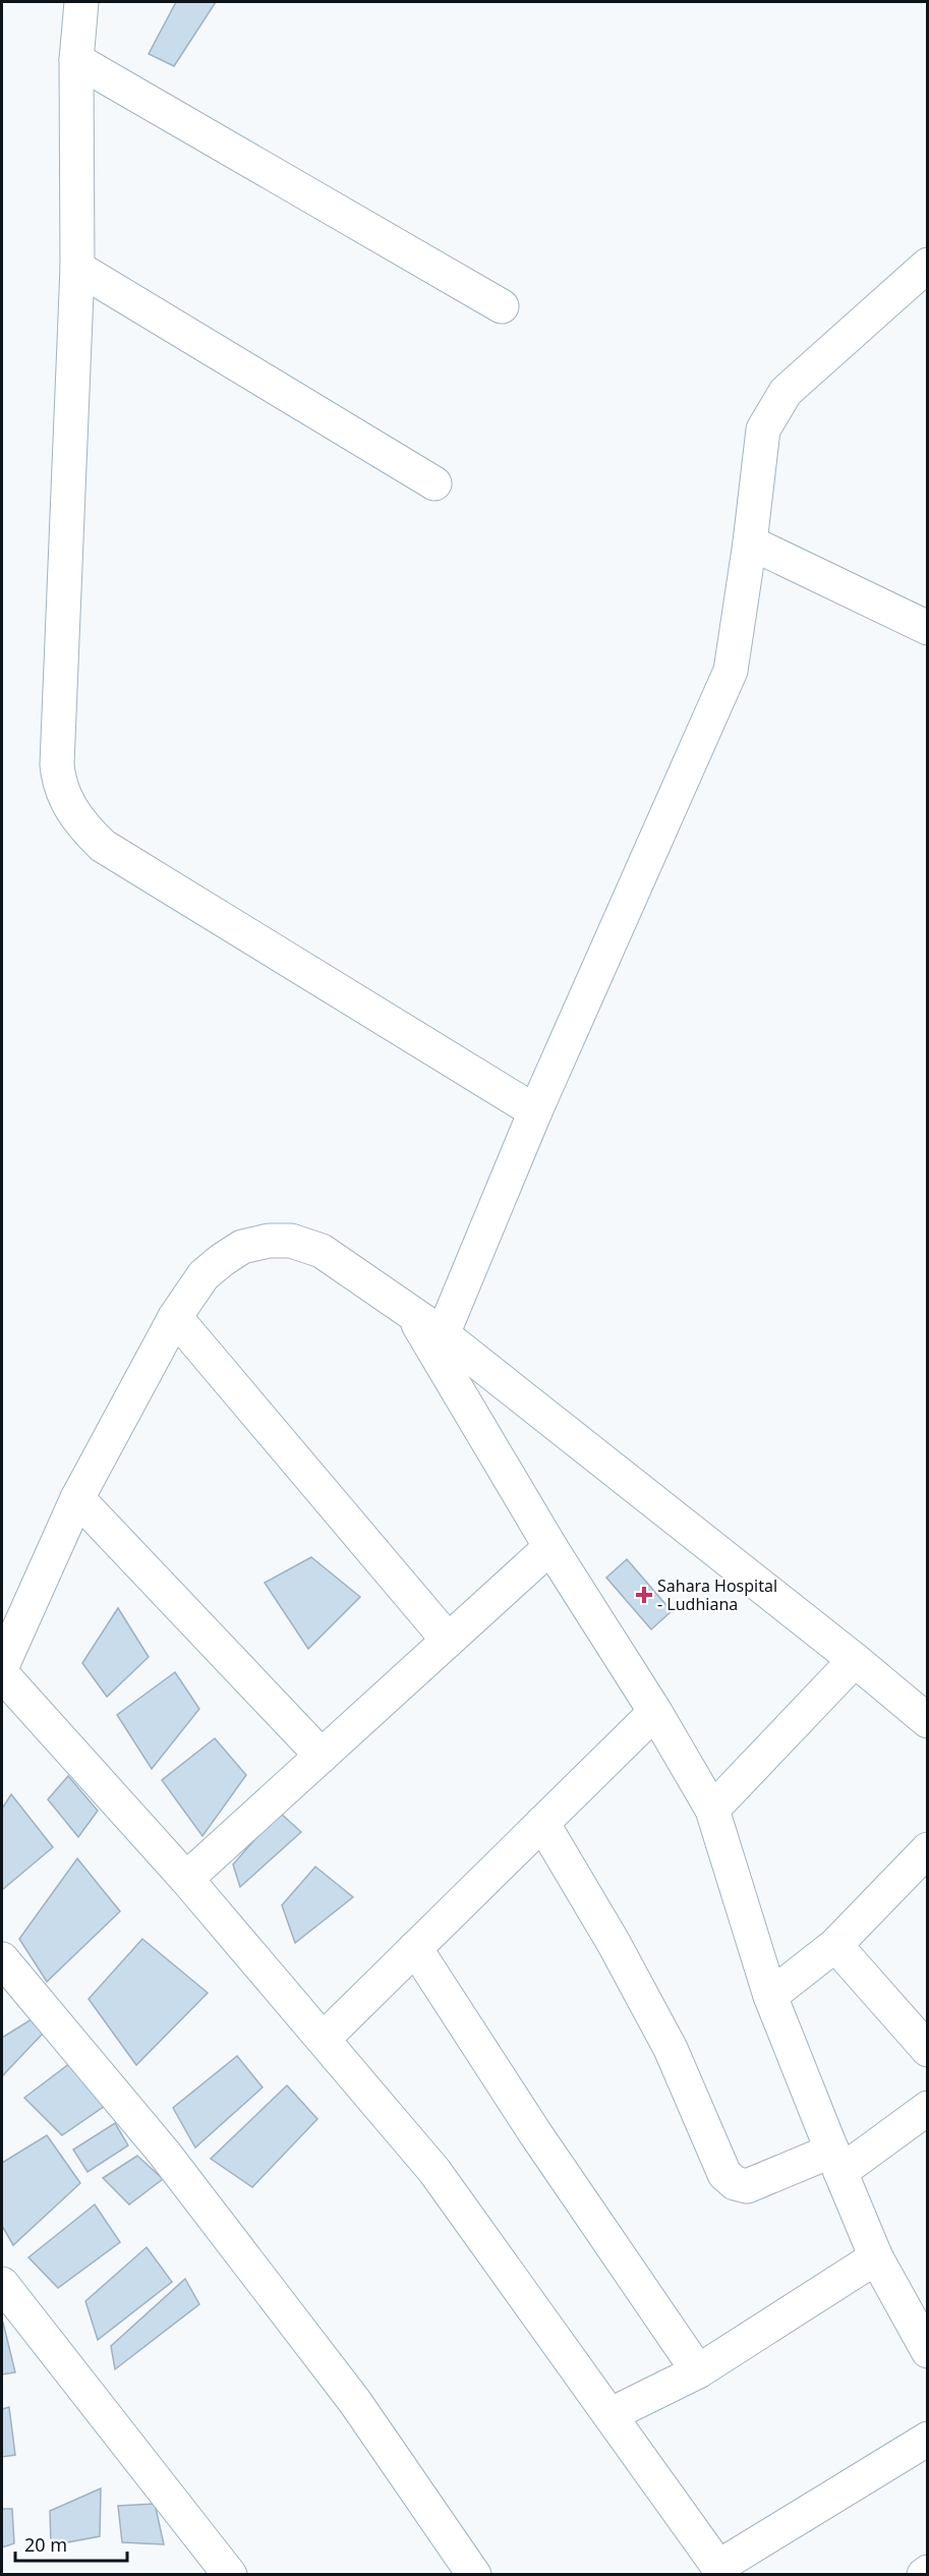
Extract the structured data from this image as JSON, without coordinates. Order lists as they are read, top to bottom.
{
  "places": {
    "health": ["Sahara Hospital - Ludhiana"]
  },
  "scale_bar": "20 m"
}
